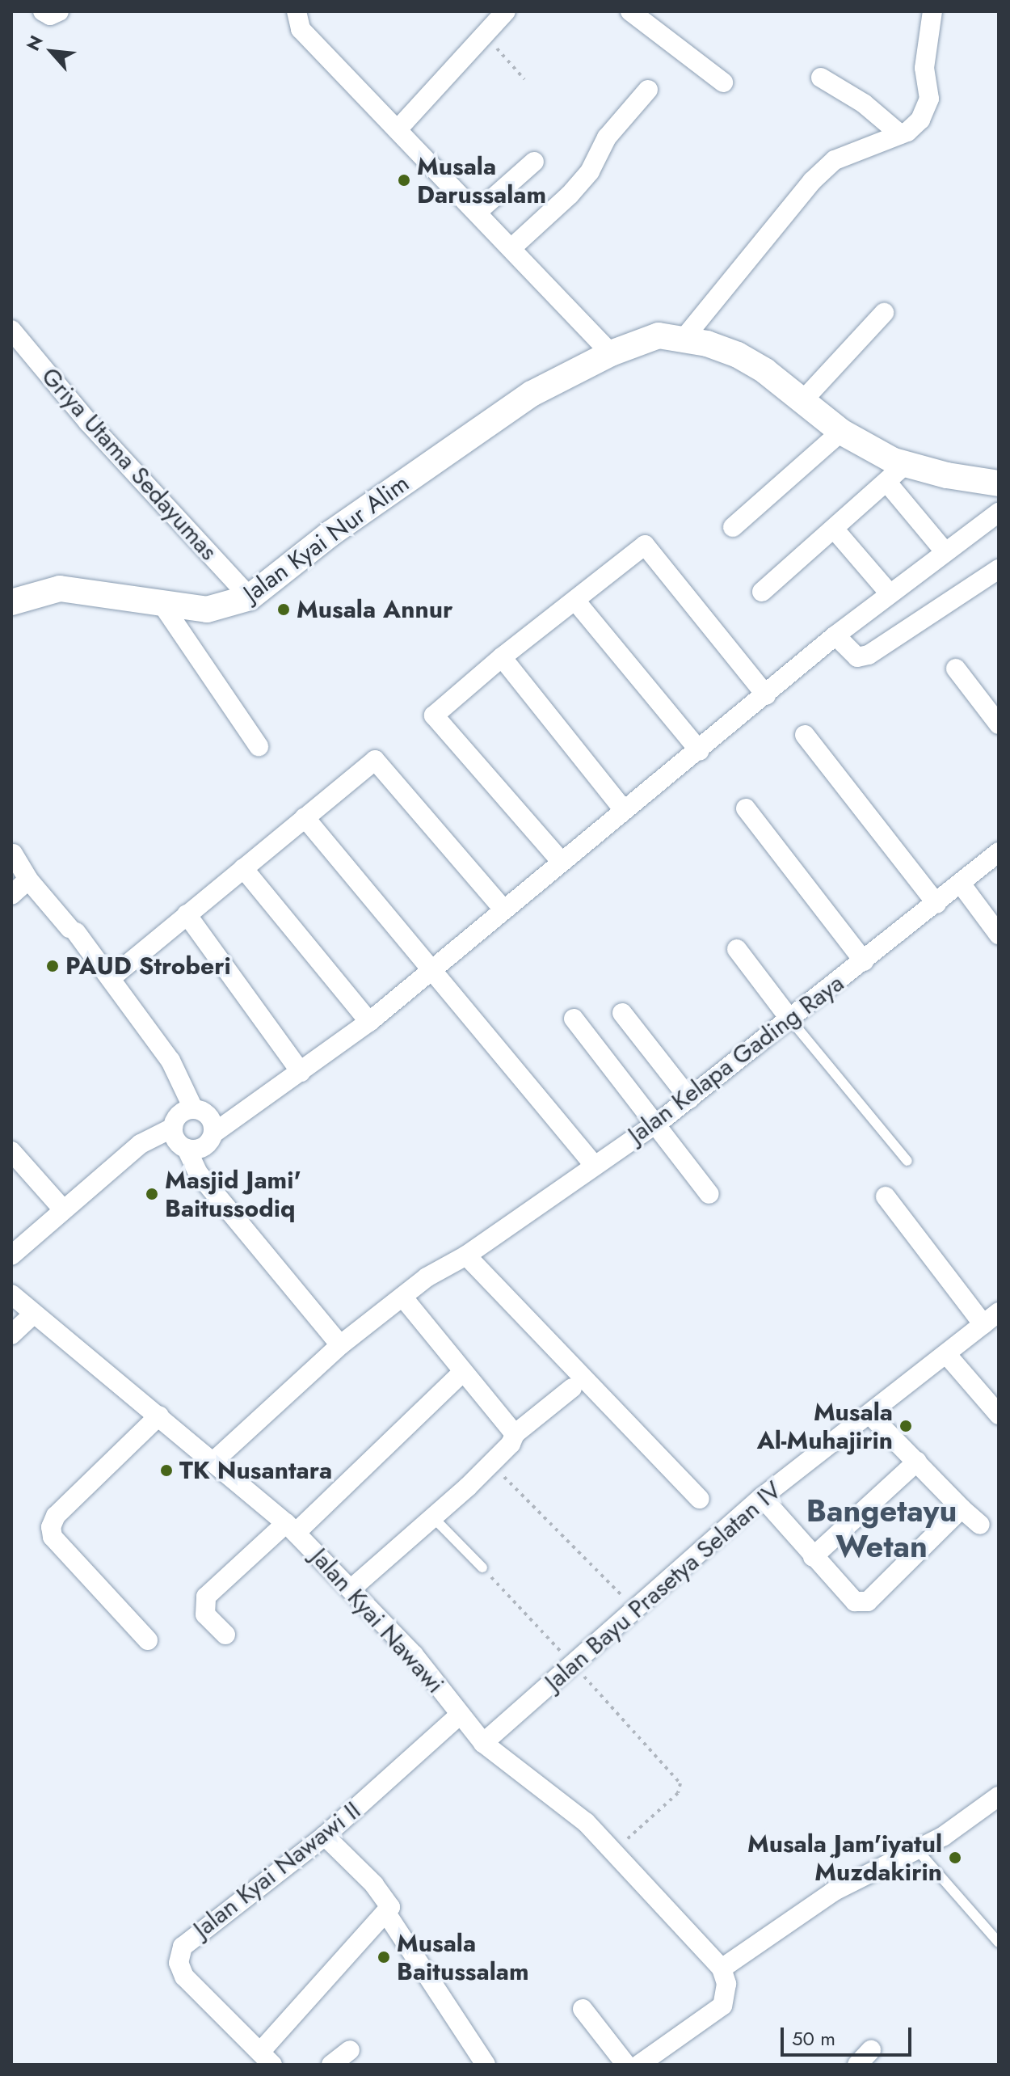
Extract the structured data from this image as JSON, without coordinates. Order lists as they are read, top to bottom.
{
  "streets": {
    "street": [
      "Griya Utama Sedayumas",
      "Jalan Kyai Nur Alim",
      "Jalan Kelapa Gading Raya",
      "Jalan Bayu Prasetya Selatan IV",
      "Jalan Kyai Nawawi",
      "Jalan Kyai Nawawi II"
    ]
  },
  "crossings": [
    ["Griya Utama Sedayumas", "Jalan Kyai Nur Alim"],
    ["Jalan Kelapa Gading Raya", "Jalan Kyai Nawawi"],
    ["Jalan Bayu Prasetya Selatan IV", "Jalan Kyai Nawawi"],
    ["Jalan Kyai Nawawi", "Jalan Kyai Nawawi II"]
  ],
  "districts": ["Bangetayu Wetan"],
  "places": [
    "Musala Darussalam",
    "Musala Annur",
    "PAUD Stroberi",
    "Masjid Jami' Baitussodiq",
    "Musala Al-Muhajirin",
    "TK Nusantara",
    "Musala Jam'iyatul Muzdakirin",
    "Musala Baitussalam"
  ],
  "scale_bar": "50 m",
  "north": "top left"
}
